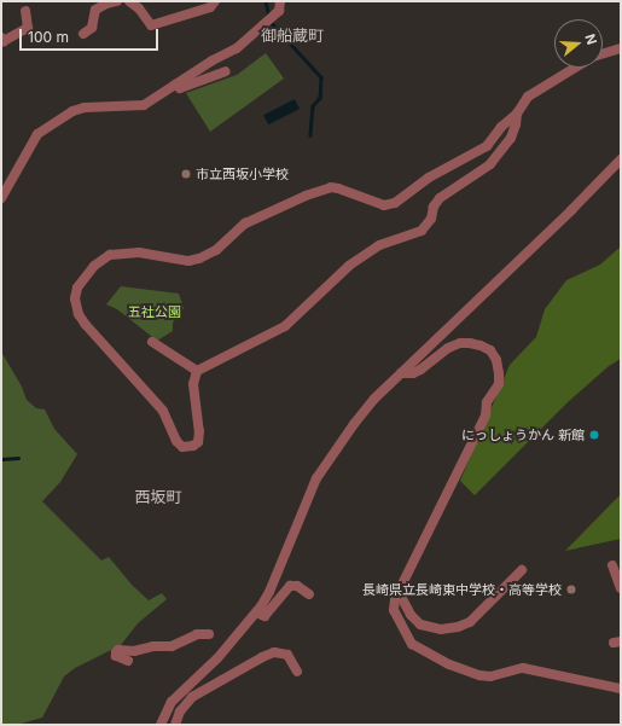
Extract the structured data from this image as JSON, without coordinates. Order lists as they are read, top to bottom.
{
  "districts": ["御船蔵町", "西坂町"],
  "parks": ["五社公園"],
  "places": ["市立西坂小学校", "にっしょうかん 新館", "長崎県立長崎東中学校・高等学校"],
  "scale_bar": "100 m",
  "north": "right"
}
